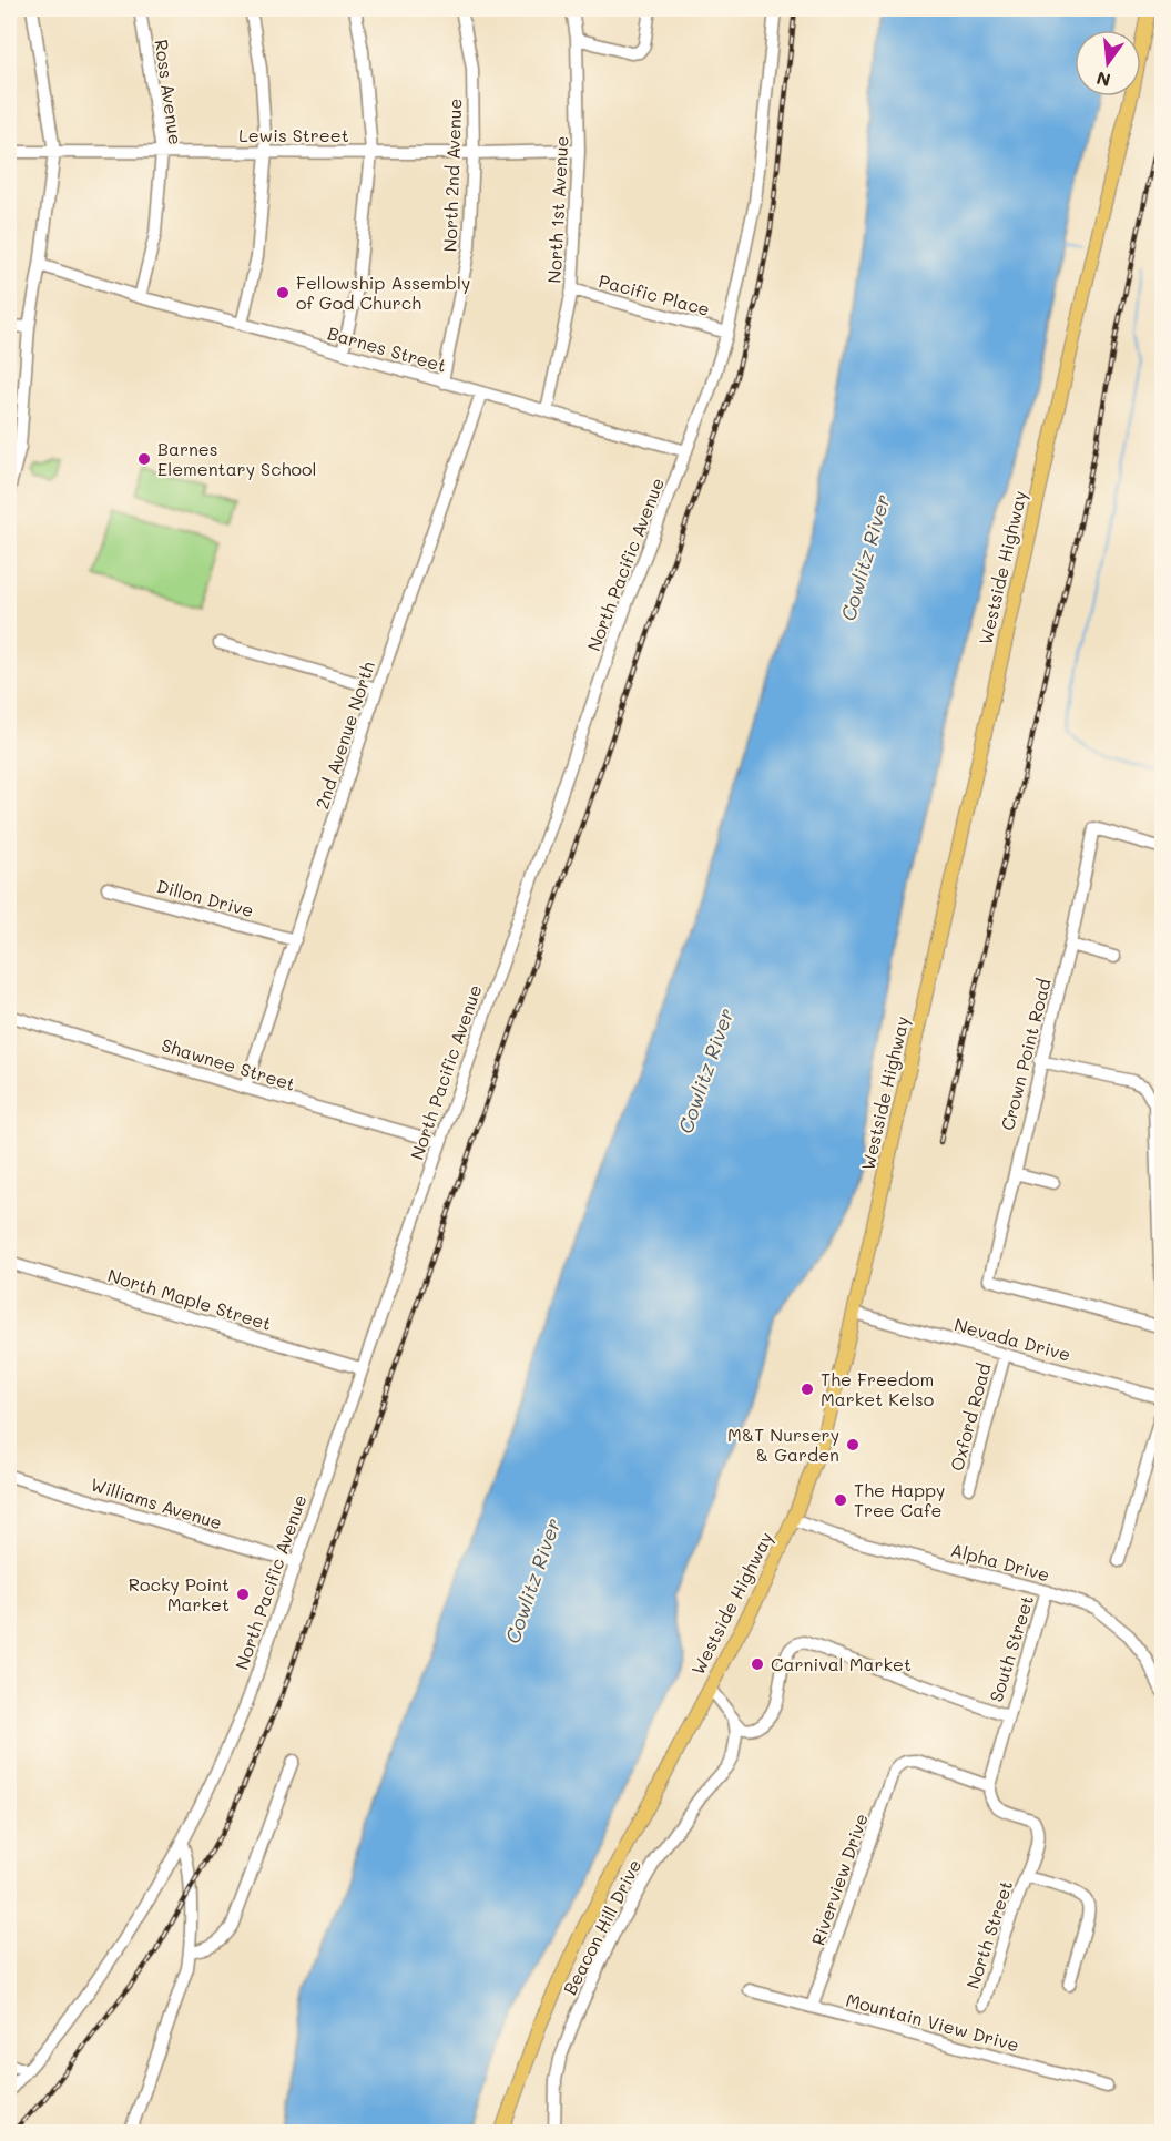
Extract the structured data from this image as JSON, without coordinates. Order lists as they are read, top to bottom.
{
  "streets": {
    "main road": ["Westside Highway"],
    "street": [
      "Ross Avenue",
      "Lewis Street",
      "North 2nd Avenue",
      "North 1st Avenue",
      "Pacific Place",
      "Barnes Street",
      "North Pacific Avenue",
      "2nd Avenue North",
      "Dillon Drive",
      "Crown Point Road",
      "Shawnee Street",
      "North Maple Street",
      "Nevada Drive",
      "Oxford Road",
      "Williams Avenue",
      "Alpha Drive",
      "South Street",
      "Riverview Drive",
      "Beacon Hill Drive",
      "North Street",
      "Mountain View Drive"
    ]
  },
  "crossings": [
    ["Ross Avenue", "Lewis Street"],
    ["Ross Avenue", "Barnes Street"],
    ["Lewis Street", "North 2nd Avenue"],
    ["Lewis Street", "North 1st Avenue"],
    ["North 2nd Avenue", "Barnes Street"],
    ["North 1st Avenue", "Pacific Place"],
    ["North 1st Avenue", "Barnes Street"],
    ["Pacific Place", "North Pacific Avenue"],
    ["Barnes Street", "North Pacific Avenue"],
    ["Barnes Street", "2nd Avenue North"],
    ["North Pacific Avenue", "Shawnee Street"],
    ["North Pacific Avenue", "North Maple Street"],
    ["North Pacific Avenue", "Williams Avenue"],
    ["Westside Highway", "Nevada Drive"],
    ["Westside Highway", "Alpha Drive"],
    ["2nd Avenue North", "Dillon Drive"],
    ["2nd Avenue North", "Shawnee Street"],
    ["Nevada Drive", "Oxford Road"],
    ["Alpha Drive", "South Street"],
    ["South Street", "Riverview Drive"],
    ["South Street", "North Street"],
    ["Riverview Drive", "North Street"],
    ["Riverview Drive", "Mountain View Drive"]
  ],
  "water": ["Cowlitz River"],
  "places": [
    "Fellowship Assembly of God Church",
    "Barnes Elementary School",
    "The Freedom Market Kelso",
    "M&T Nursery & Garden",
    "The Happy Tree Cafe",
    "Rocky Point Market",
    "Carnival Market"
  ],
  "north": "bottom"
}
